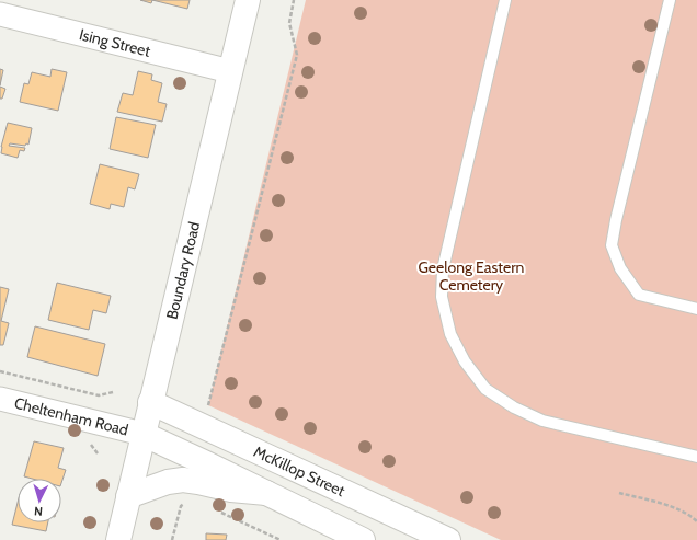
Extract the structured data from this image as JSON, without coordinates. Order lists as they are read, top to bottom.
{
  "streets": {
    "main road": ["Boundary Road", "McKillop Street"],
    "street": ["Ising Street", "Cheltenham Road"]
  },
  "crossings": [
    ["Ising Street", "Boundary Road"],
    ["Boundary Road", "Cheltenham Road"],
    ["Boundary Road", "McKillop Street"]
  ],
  "parks": ["Geelong Eastern Cemetery"],
  "north": "bottom"
}
